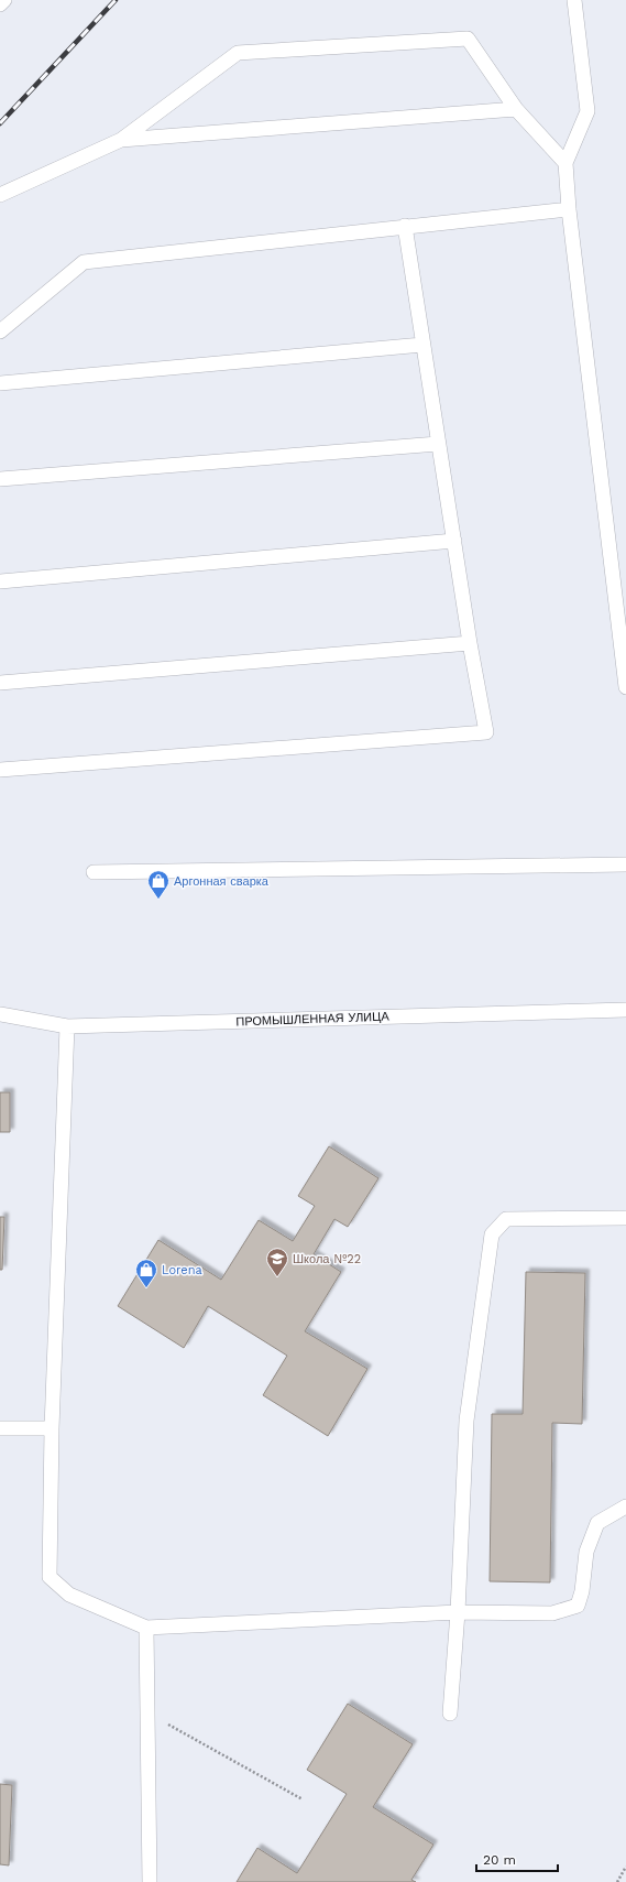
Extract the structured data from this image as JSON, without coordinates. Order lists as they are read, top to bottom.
{
  "streets": {
    "lane": ["ПРОМЫШЛЕННАЯ УЛИЦА"]
  },
  "places": {
    "shop": ["Аргонная сварка", "Lorena"],
    "school or university": ["Школа №22"]
  },
  "scale_bar": "20 m"
}
